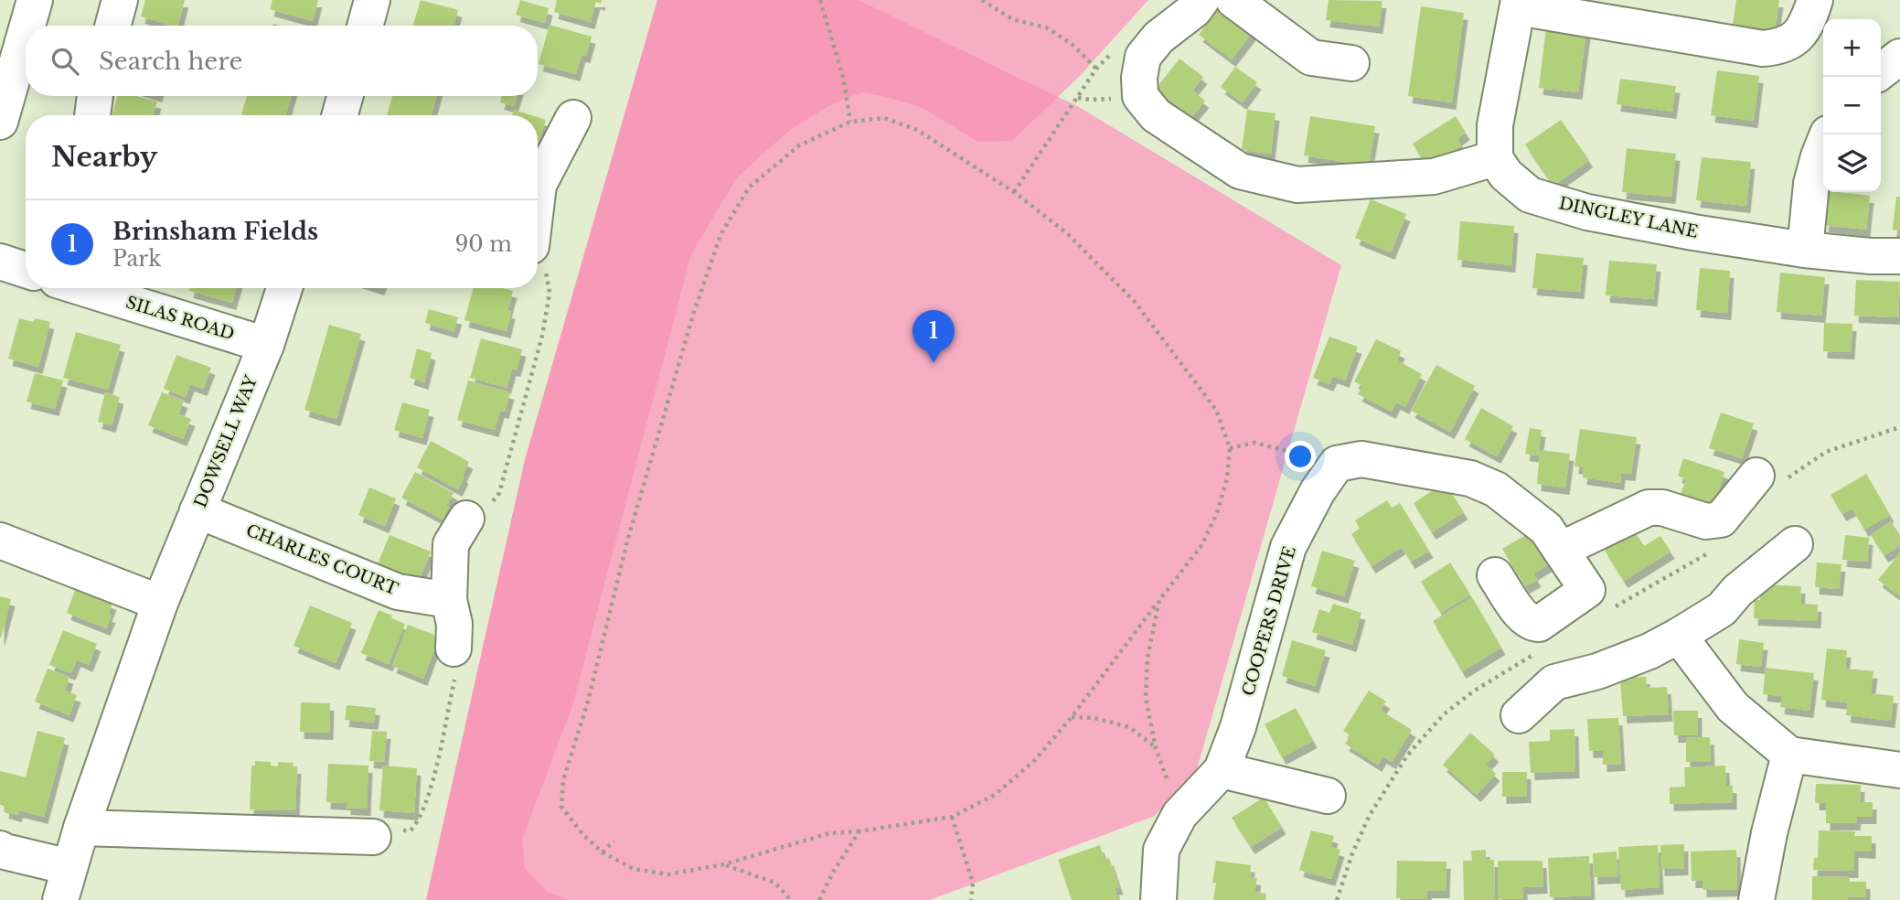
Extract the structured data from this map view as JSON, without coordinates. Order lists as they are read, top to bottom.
{
  "streets": {
    "street": [
      "DINGLEY LANE",
      "SILAS ROAD",
      "DOWSELL WAY",
      "CHARLES COURT",
      "COOPERS DRIVE"
    ]
  },
  "crossings": [
    ["SILAS ROAD", "DOWSELL WAY"],
    ["DOWSELL WAY", "CHARLES COURT"]
  ],
  "page": {
    "map_buttons": ["+", "−"],
    "search": "Search here",
    "heading": "Nearby",
    "list": [
      {
        "mark": "1",
        "name": "Brinsham Fields",
        "note": "Park",
        "value": "90 m"
      }
    ],
    "pins": "1"
  }
}
